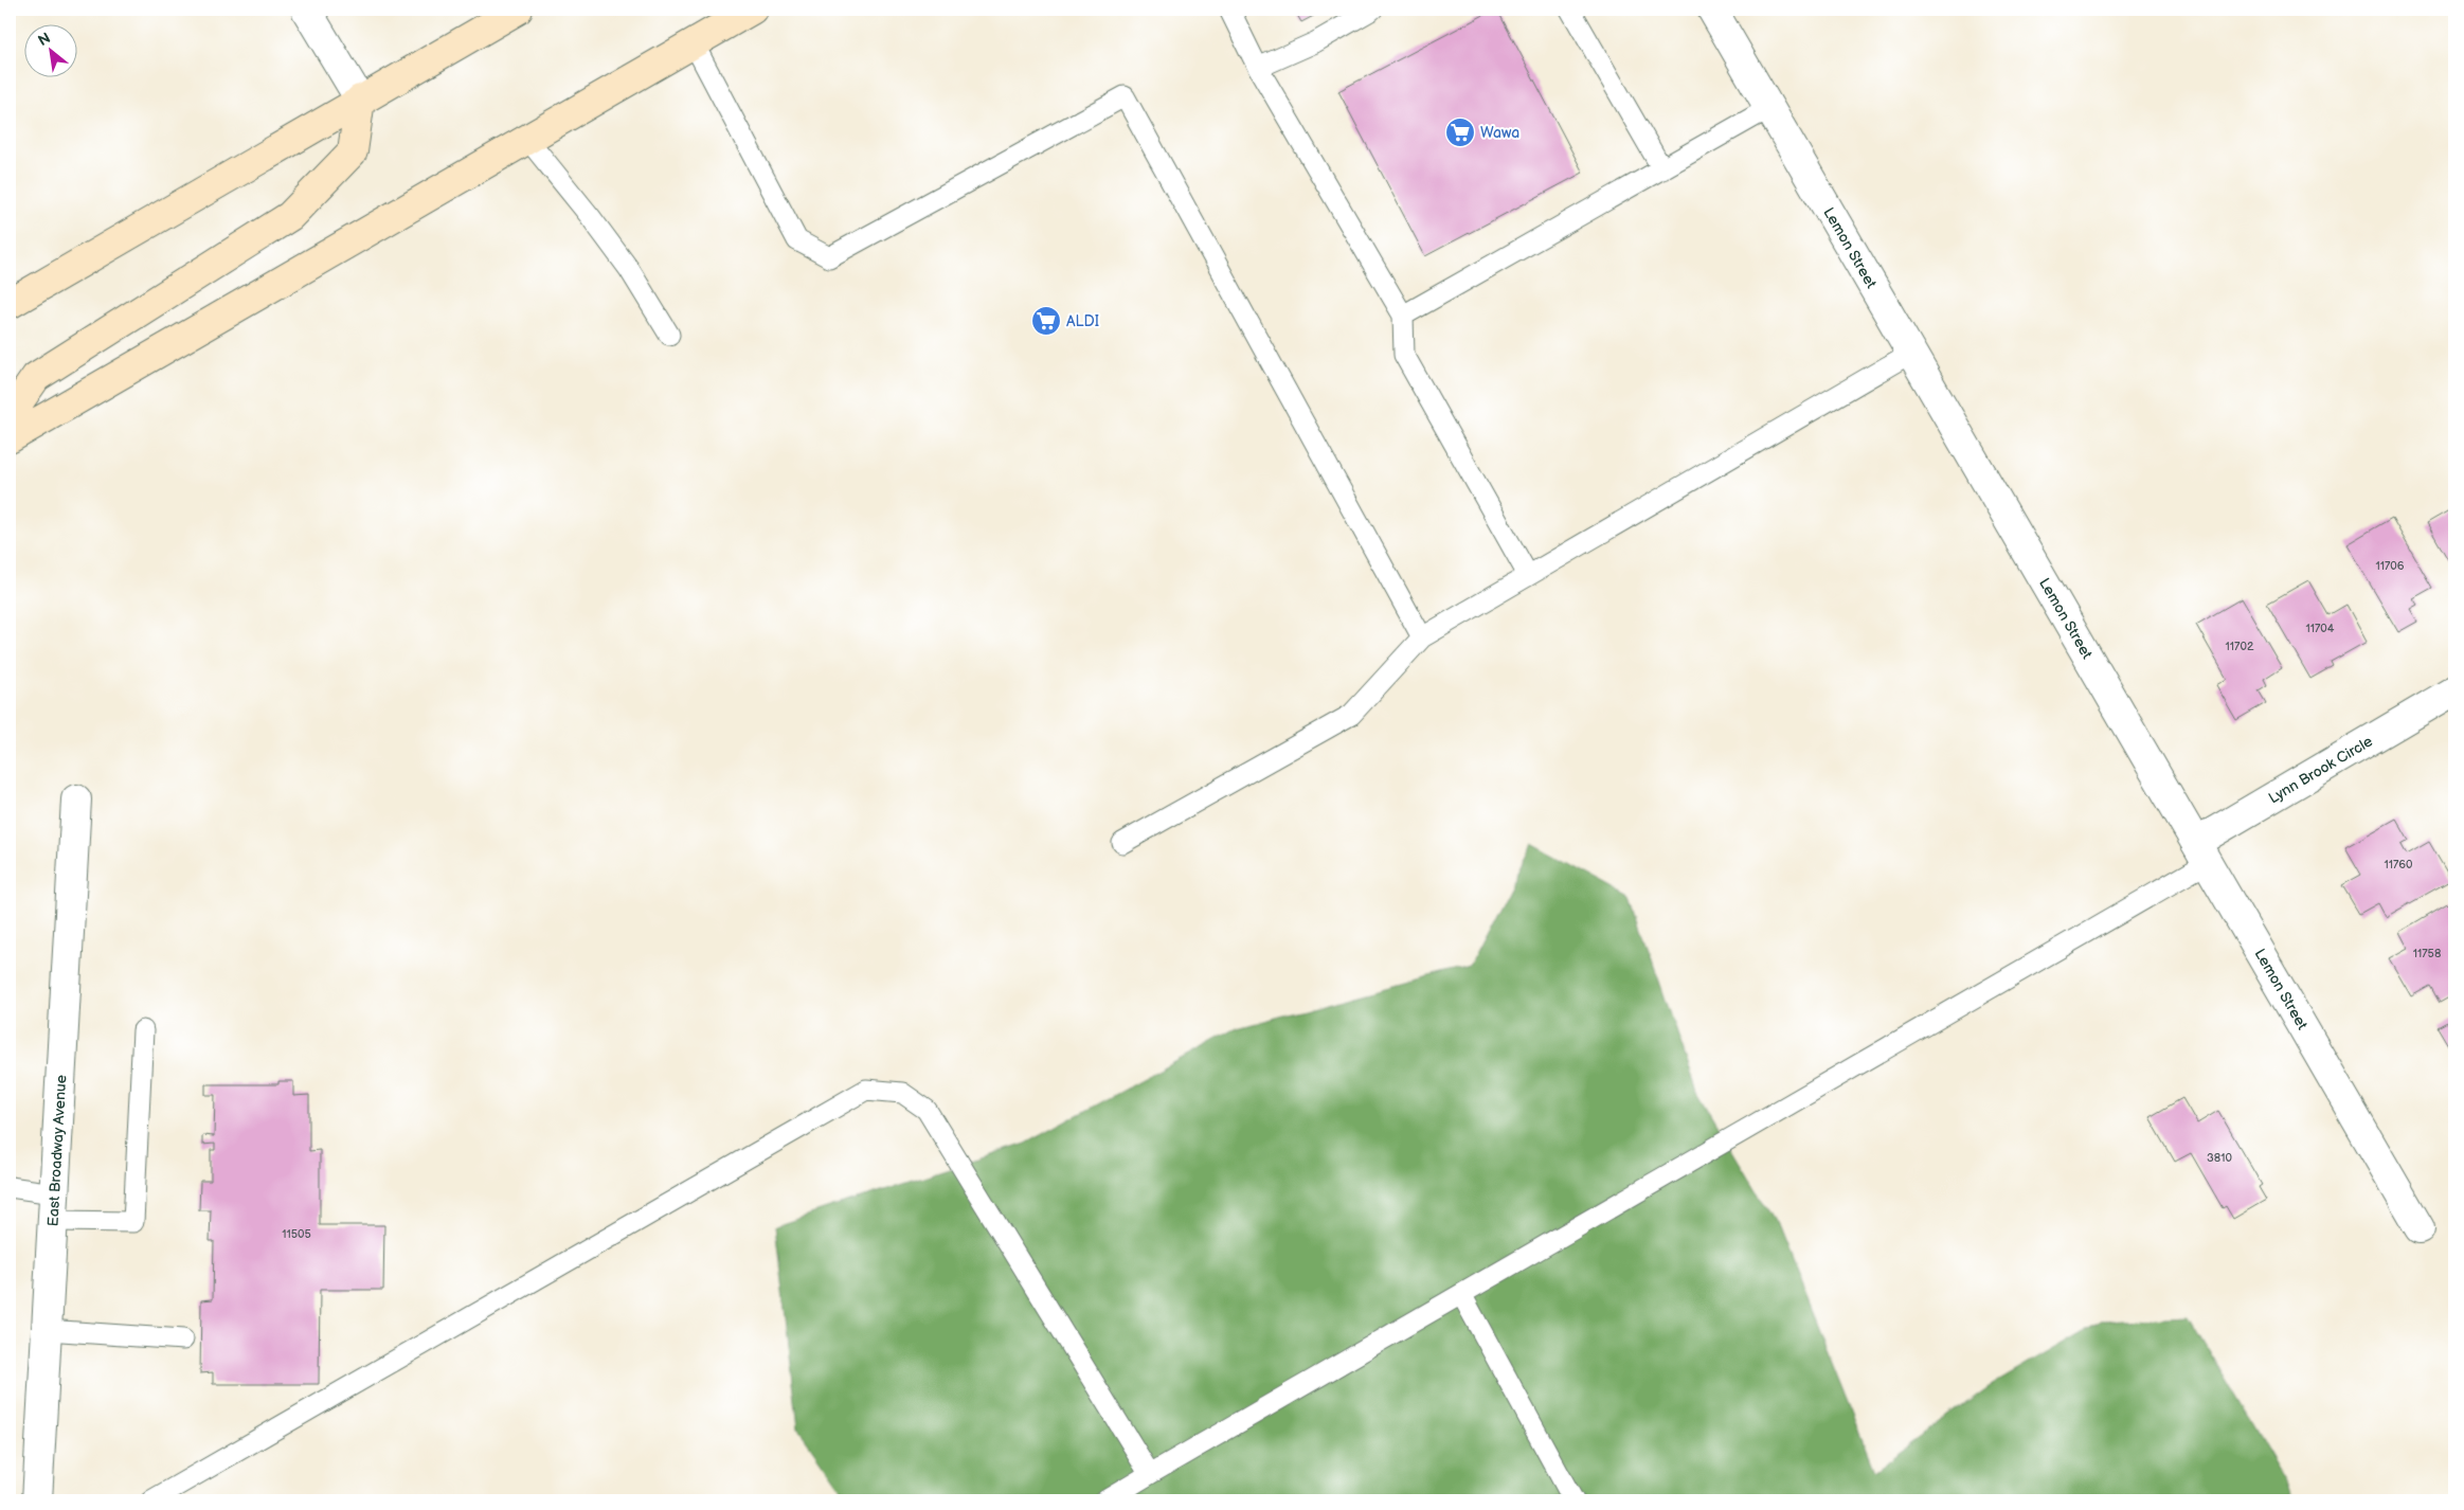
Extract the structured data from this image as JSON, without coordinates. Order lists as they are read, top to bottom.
{
  "streets": {
    "street": ["Lemon Street", "Lynn Brook Circle", "East Broadway Avenue"]
  },
  "crossings": [
    ["Lemon Street", "Lynn Brook Circle"]
  ],
  "places": {
    "supermarket": ["Wawa", "ALDI"]
  },
  "house_numbers": [
    "11706",
    "11704",
    "11702",
    "11760",
    "11758",
    "3810",
    "11505"
  ],
  "north": "top left"
}
